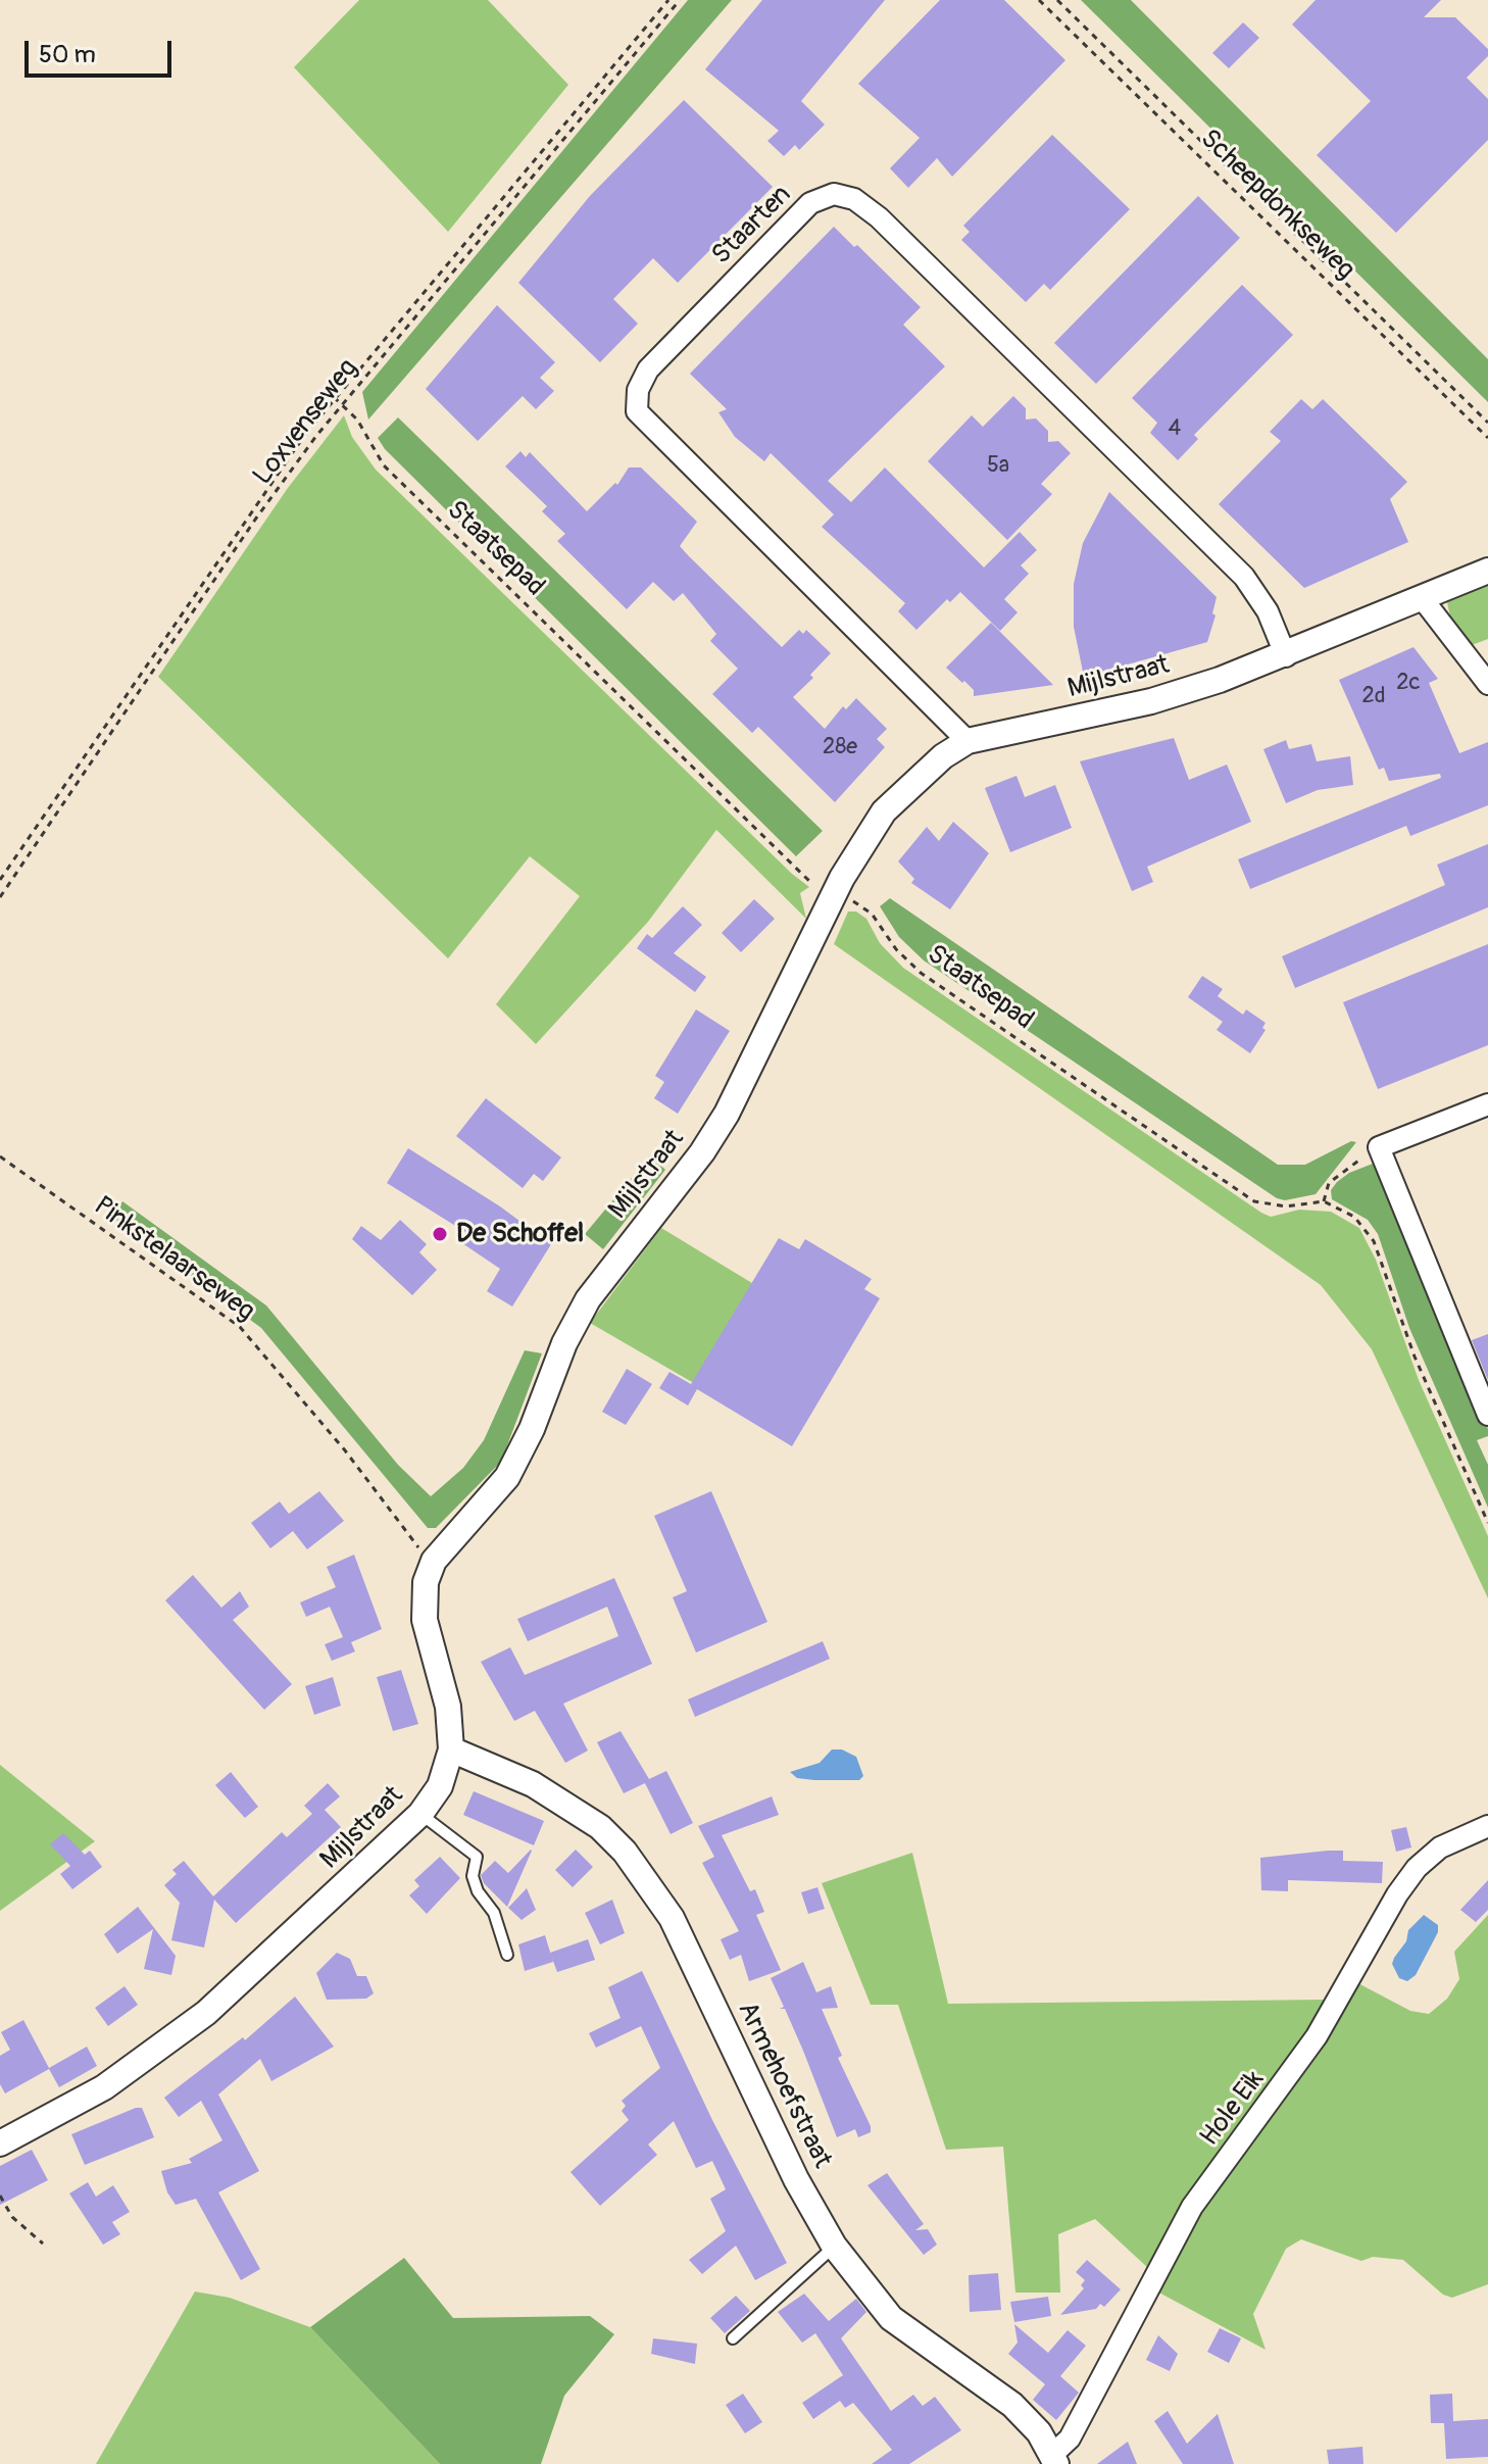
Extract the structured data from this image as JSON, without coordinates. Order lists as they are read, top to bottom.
{
  "streets": {
    "street": [
      "Staarten",
      "Mijlstraat",
      "Armehoefstraat",
      "Hole Eik"
    ],
    "path": [
      "Scheepdonkseweg",
      "Loxvenseweg",
      "Staatsepad",
      "Pinkstelaarseweg"
    ]
  },
  "crossings": [
    ["Staarten", "Mijlstraat"],
    ["Loxvenseweg", "Staatsepad"],
    ["Staatsepad", "Mijlstraat"],
    ["Mijlstraat", "Pinkstelaarseweg"],
    ["Mijlstraat", "Armehoefstraat"],
    ["Armehoefstraat", "Hole Eik"]
  ],
  "places": ["De Schoffel"],
  "house_numbers": [
    "4",
    "5a",
    "2c",
    "2d",
    "28e"
  ],
  "scale_bar": "50 m"
}
